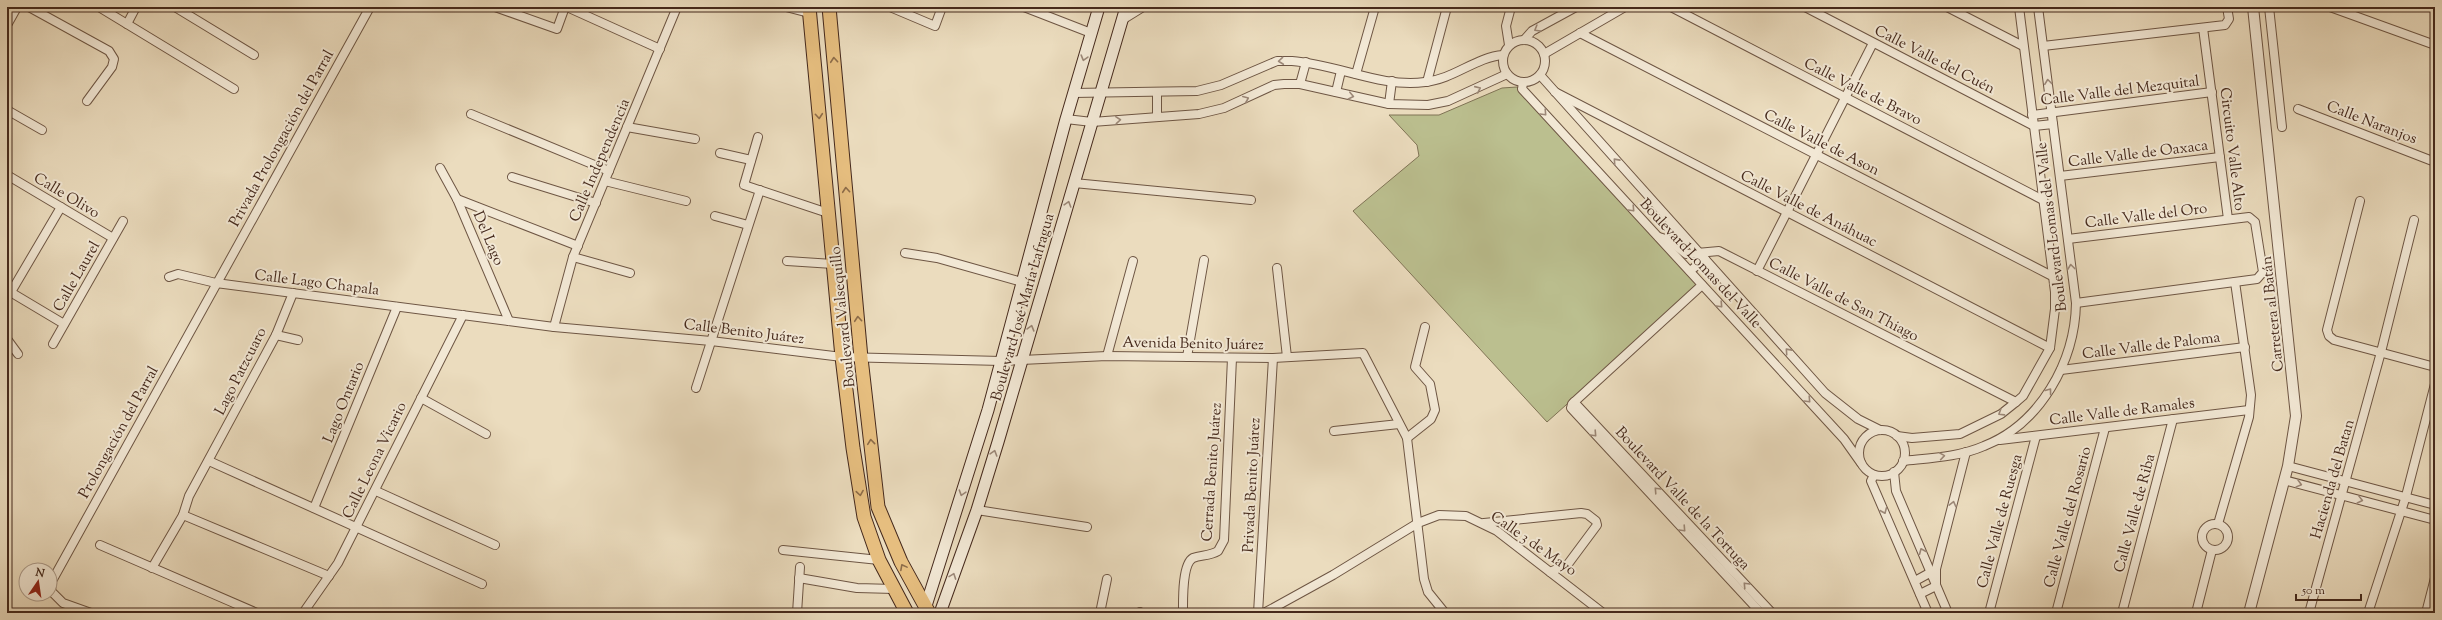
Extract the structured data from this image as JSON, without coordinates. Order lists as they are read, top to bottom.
{
  "streets": {
    "main road": ["Boulevard José María Lafragua", "Boulevard Valsequillo"],
    "street": [
      "Calle Valle del Cuén",
      "Calle Valle del Mezquital",
      "Calle Valle de Bravo",
      "Calle Naranjos",
      "Privada Prolongación del Parral",
      "Calle Valle de Ason",
      "Circuito Valle Alto",
      "Calle Valle de Oaxaca",
      "Calle Independencia",
      "Calle Olivo",
      "Calle Valle de Anáhuac",
      "Calle Valle del Oro",
      "Boulevard Lomas del Valle",
      "Del Lago",
      "Calle Laurel",
      "Calle Lago Chapala",
      "Calle Valle de San Thiago",
      "Carretera al Batán",
      "Calle Benito Juárez",
      "Avenida Benito Juárez",
      "Calle Valle de Paloma",
      "Lago Patzcuaro",
      "Lago Ontario",
      "Calle Valle de Ramales",
      "Prolongación del Parral",
      "Calle Leona Vicario",
      "Cerrada Benito Juárez",
      "Hacienda del Batan",
      "Privada Benito Juárez",
      "Boulevard Valle de la Tortuga",
      "Calle Valle de Riba",
      "Calle Valle del Rosario",
      "Calle Valle de Ruesga",
      "Calle 3 de Mayo"
    ]
  },
  "crossings": [
    ["Calle Valle del Cuén", "Boulevard Lomas del Valle"],
    ["Calle Valle del Mezquital", "Circuito Valle Alto"],
    ["Calle Valle del Mezquital", "Boulevard Lomas del Valle"],
    ["Calle Valle de Bravo", "Boulevard Lomas del Valle"],
    ["Privada Prolongación del Parral", "Calle Lago Chapala"],
    ["Privada Prolongación del Parral", "Prolongación del Parral"],
    ["Calle Valle de Ason", "Boulevard Lomas del Valle"],
    ["Circuito Valle Alto", "Calle Valle de Oaxaca"],
    ["Circuito Valle Alto", "Calle Valle del Oro"],
    ["Circuito Valle Alto", "Boulevard Lomas del Valle"],
    ["Calle Valle de Oaxaca", "Boulevard Lomas del Valle"],
    ["Calle Independencia", "Calle Benito Juárez"],
    ["Calle Olivo", "Calle Laurel"],
    ["Calle Valle de Anáhuac", "Boulevard Lomas del Valle"],
    ["Calle Valle del Oro", "Boulevard Lomas del Valle"],
    ["Boulevard Lomas del Valle", "Calle Valle de San Thiago"],
    ["Boulevard Lomas del Valle", "Calle Valle de Paloma"],
    ["Boulevard Lomas del Valle", "Calle Valle de Ramales"],
    ["Del Lago", "Calle Benito Juárez"],
    ["Calle Lago Chapala", "Calle Benito Juárez"],
    ["Calle Lago Chapala", "Lago Patzcuaro"],
    ["Calle Lago Chapala", "Lago Ontario"],
    ["Calle Lago Chapala", "Prolongación del Parral"],
    ["Calle Lago Chapala", "Calle Leona Vicario"],
    ["Boulevard José María Lafragua", "Boulevard Valsequillo"],
    ["Boulevard José María Lafragua", "Calle Benito Juárez"],
    ["Boulevard José María Lafragua", "Avenida Benito Juárez"],
    ["Boulevard Valsequillo", "Calle Benito Juárez"],
    ["Calle Benito Juárez", "Avenida Benito Juárez"],
    ["Calle Benito Juárez", "Calle Leona Vicario"],
    ["Avenida Benito Juárez", "Cerrada Benito Juárez"],
    ["Avenida Benito Juárez", "Privada Benito Juárez"],
    ["Calle Valle de Ramales", "Calle Valle de Riba"],
    ["Calle Valle de Ramales", "Calle Valle del Rosario"],
    ["Calle Valle de Ramales", "Calle Valle de Ruesga"]
  ],
  "scale_bar": "50 m",
  "north": "top"
}
